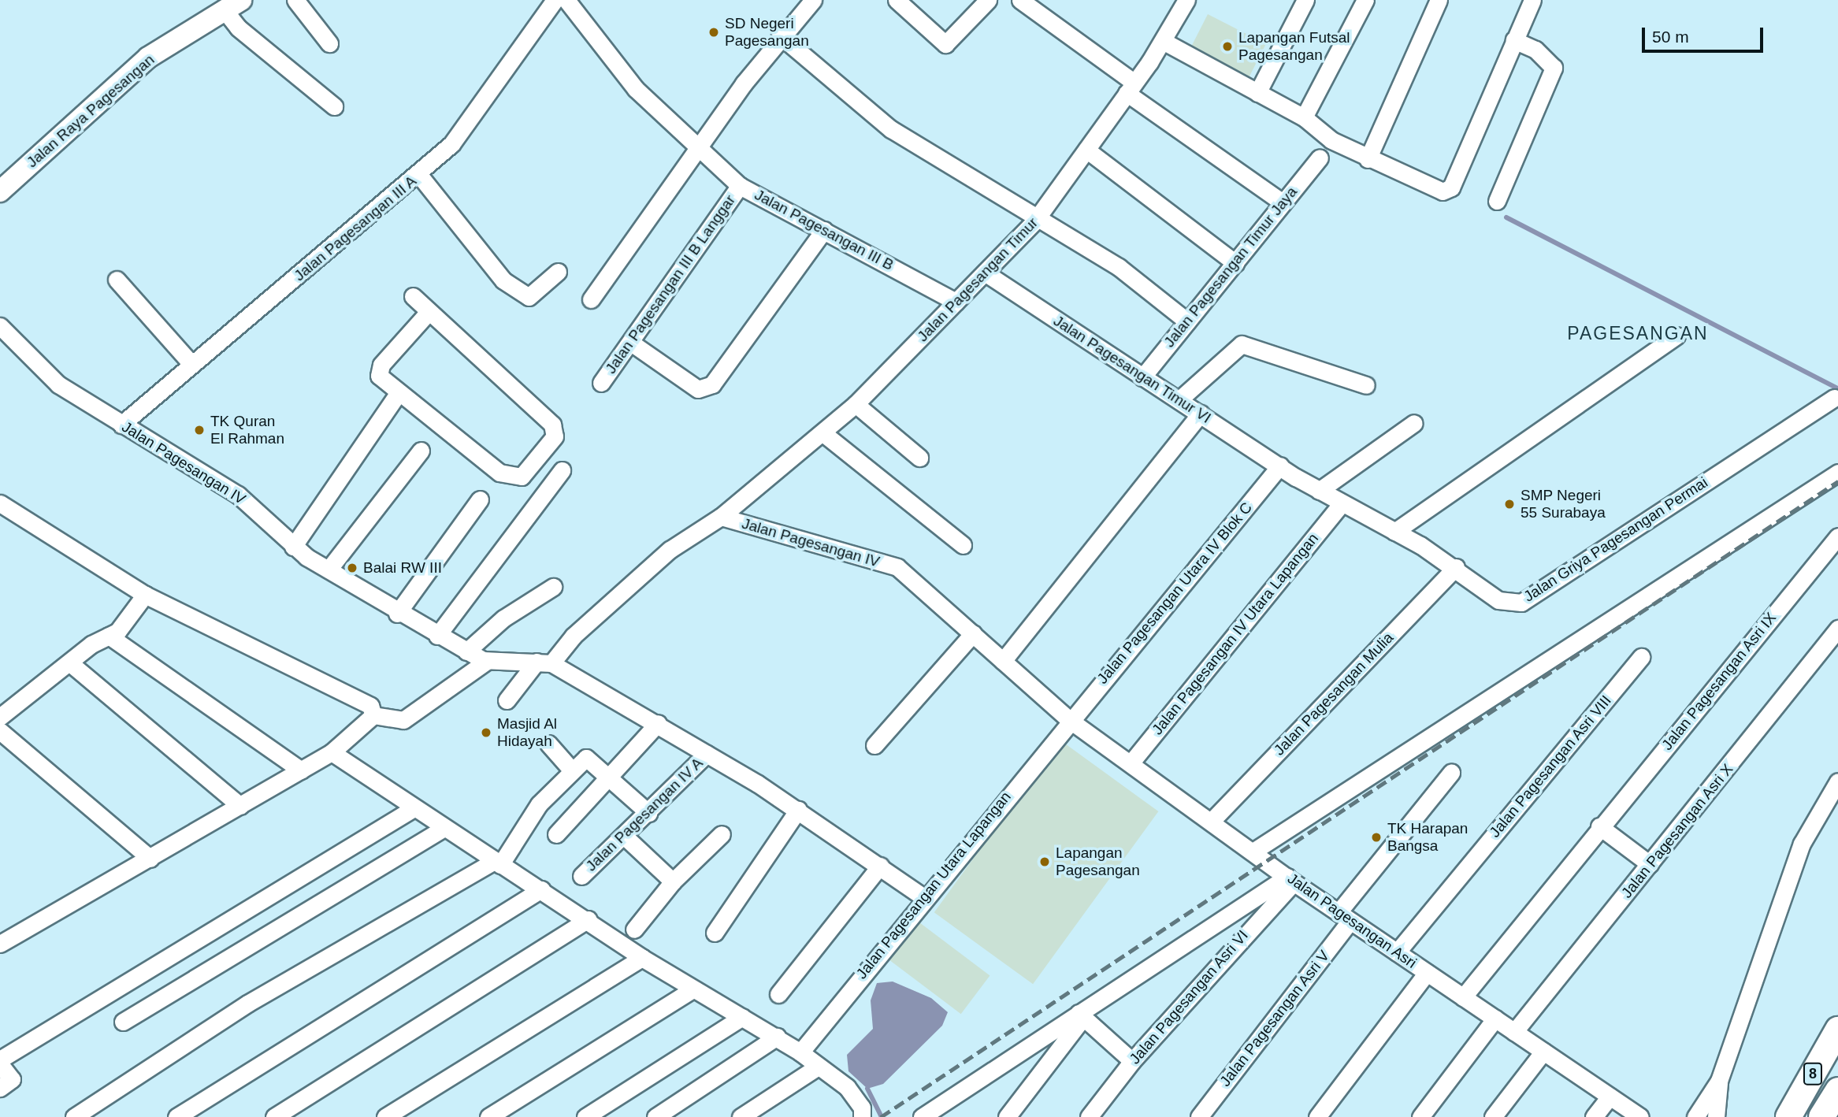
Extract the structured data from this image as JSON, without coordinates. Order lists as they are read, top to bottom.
{
  "streets": {
    "highway": ["8"],
    "main road": ["Jalan Raya Pagesangan"],
    "street": [
      "Jalan Pagesangan III A",
      "Jalan Pagesangan III B",
      "Jalan Pagesangan Timur Jaya",
      "Jalan Pagesangan Timur",
      "Jalan Pagesangan III B Langgar",
      "Jalan Pagesangan Timur VI",
      "Jalan Pagesangan IV",
      "Jalan Griya Pagesangan Permai",
      "Jalan Pagesangan Utara IV Blok C",
      "Jalan Pagesangan IV Utara Lapangan",
      "Jalan Pagesangan Asri IX",
      "Jalan Pagesangan Mulia",
      "Jalan Pagesangan Asri VIII",
      "Jalan Pagesangan IV A",
      "Jalan Pagesangan Asri X",
      "Jalan Pagesangan Utara Lapangan",
      "Jalan Pagesangan Asri",
      "Jalan Pagesangan Asri VI",
      "Jalan Pagesangan Asri V"
    ]
  },
  "crossings": [
    ["Jalan Pagesangan III A", "Jalan Pagesangan IV"],
    ["Jalan Pagesangan III B", "Jalan Pagesangan Timur"],
    ["Jalan Pagesangan III B", "Jalan Pagesangan III B Langgar"],
    ["Jalan Pagesangan Timur Jaya", "Jalan Pagesangan Timur VI"],
    ["Jalan Pagesangan Timur", "Jalan Pagesangan Timur VI"],
    ["Jalan Pagesangan Timur", "Jalan Pagesangan IV"],
    ["Jalan Pagesangan Timur VI", "Jalan Griya Pagesangan Permai"],
    ["Jalan Pagesangan Timur VI", "Jalan Pagesangan Utara IV Blok C"],
    ["Jalan Pagesangan IV", "Jalan Pagesangan Utara IV Blok C"],
    ["Jalan Pagesangan IV", "Jalan Pagesangan IV A"],
    ["Jalan Pagesangan IV", "Jalan Pagesangan Utara Lapangan"],
    ["Jalan Pagesangan IV", "Jalan Pagesangan Asri"],
    ["Jalan Griya Pagesangan Permai", "Jalan Pagesangan Utara IV Blok C"],
    ["Jalan Griya Pagesangan Permai", "Jalan Pagesangan IV Utara Lapangan"],
    ["Jalan Griya Pagesangan Permai", "Jalan Pagesangan Mulia"],
    ["Jalan Pagesangan Utara IV Blok C", "Jalan Pagesangan Utara Lapangan"],
    ["Jalan Pagesangan Utara IV Blok C", "Jalan Pagesangan Asri"],
    ["Jalan Pagesangan IV Utara Lapangan", "Jalan Pagesangan Asri"],
    ["Jalan Pagesangan Asri IX", "Jalan Pagesangan Asri"],
    ["Jalan Pagesangan Mulia", "Jalan Pagesangan Asri"],
    ["Jalan Pagesangan Asri VIII", "Jalan Pagesangan Asri"],
    ["Jalan Pagesangan Asri X", "Jalan Pagesangan Asri"],
    ["Jalan Pagesangan Utara Lapangan", "Jalan Pagesangan Asri"],
    ["Jalan Pagesangan Asri", "Jalan Pagesangan Asri VI"],
    ["Jalan Pagesangan Asri", "Jalan Pagesangan Asri V"]
  ],
  "districts": ["PAGESANGAN"],
  "places": [
    "SD Negeri Pagesangan",
    "Lapangan Futsal Pagesangan",
    "TK Quran El Rahman",
    "SMP Negeri 55 Surabaya",
    "Balai RW III",
    "Masjid Al Hidayah",
    "TK Harapan Bangsa",
    "Lapangan Pagesangan"
  ],
  "scale_bar": "50 m"
}
